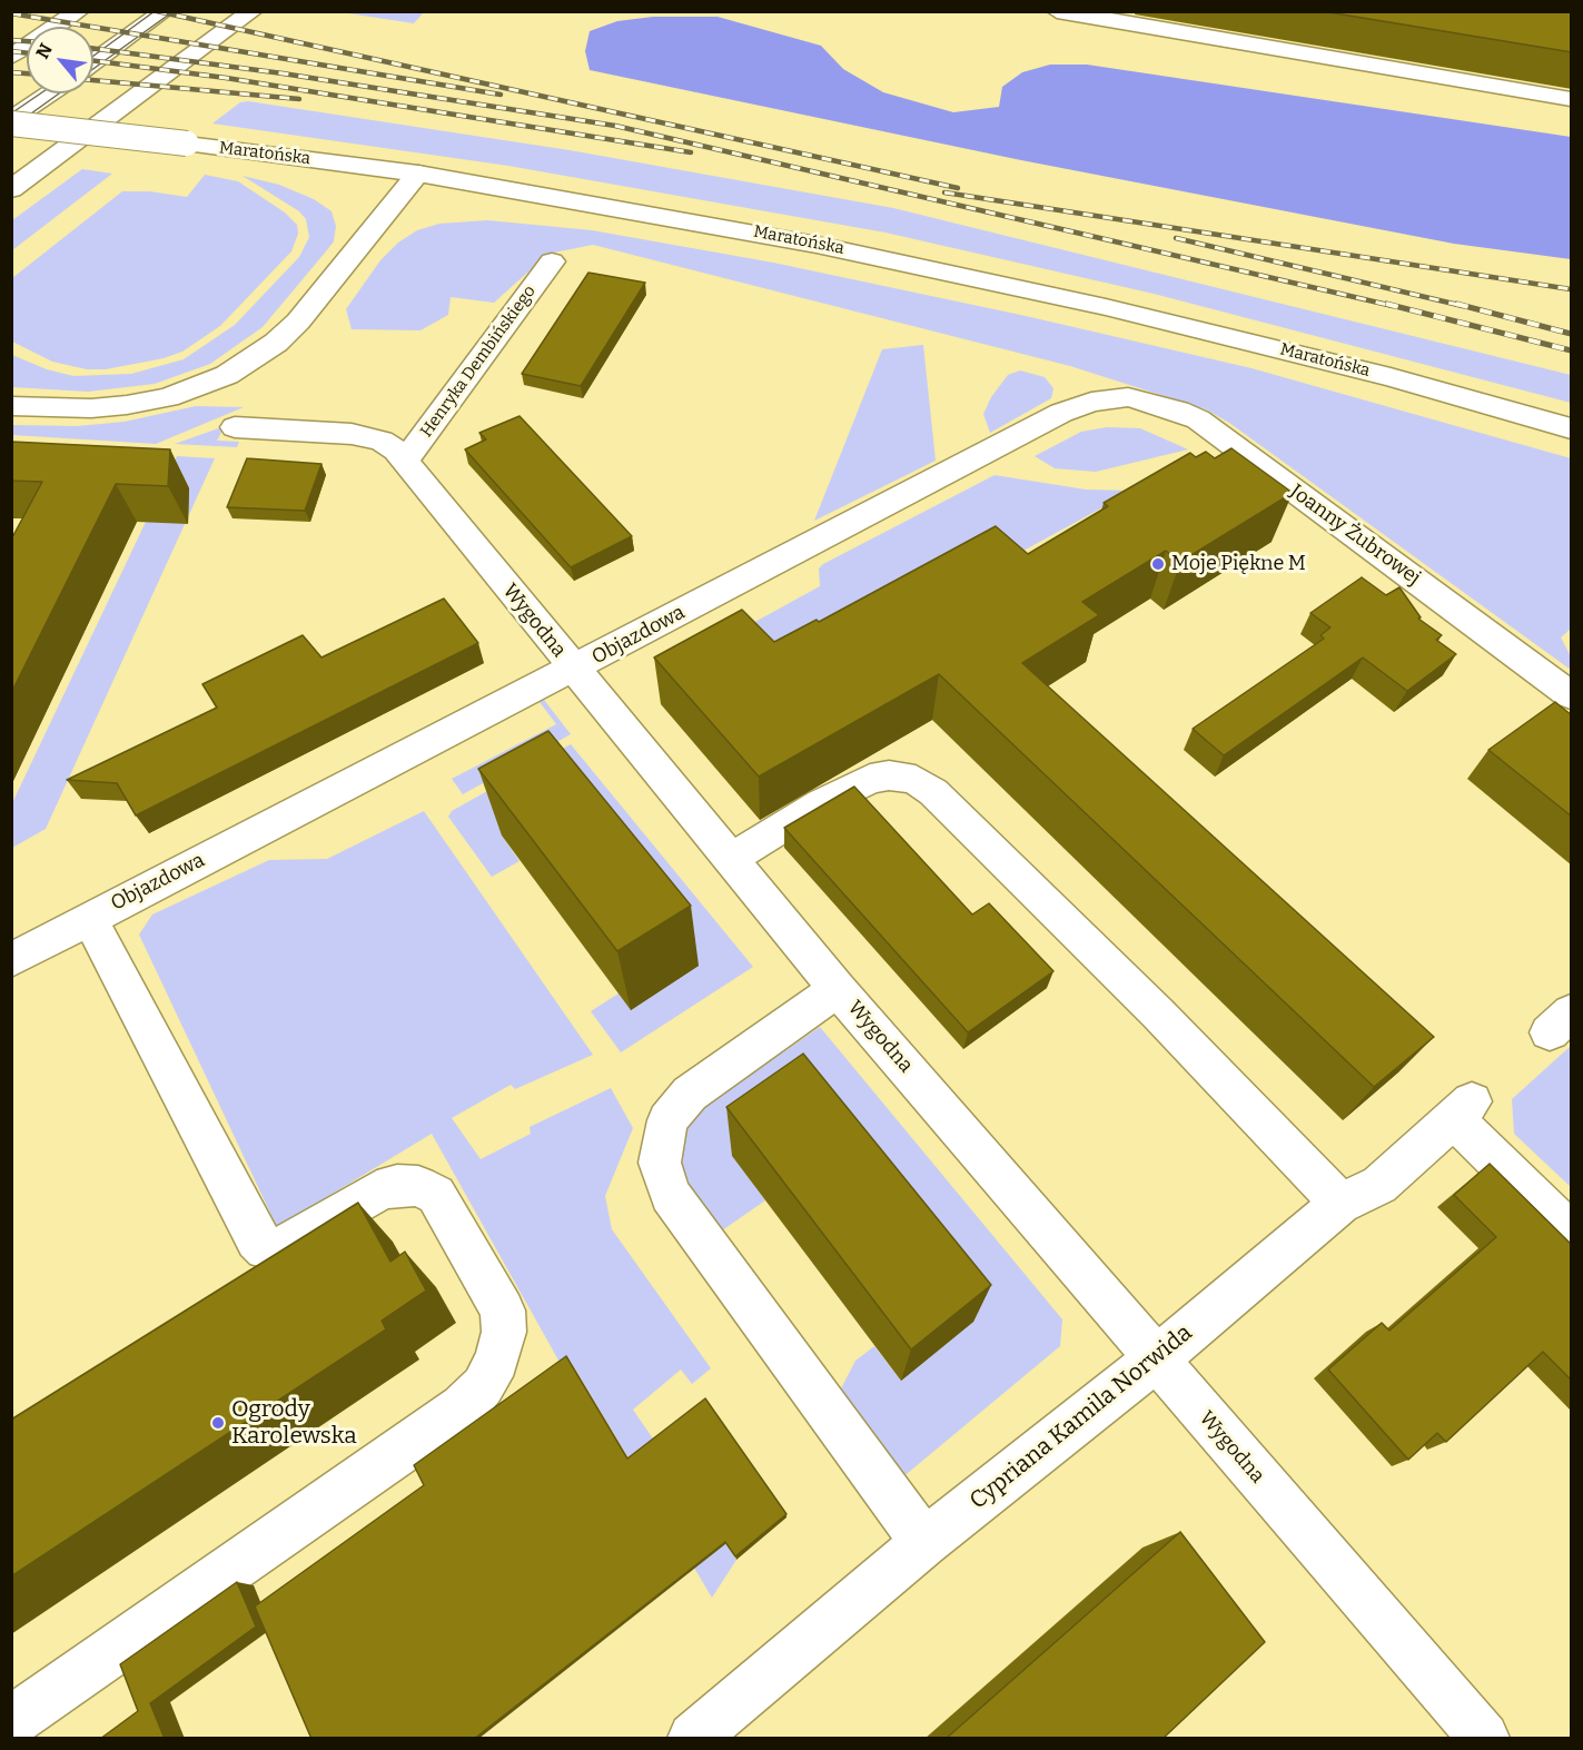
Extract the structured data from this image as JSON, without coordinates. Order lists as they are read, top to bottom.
{
  "streets": {
    "street": [
      "Maratońska",
      "Henryka Dembińskiego",
      "Joanny Żubrowej",
      "Wygodna",
      "Objazdowa",
      "Cypriana Kamila Norwida"
    ]
  },
  "crossings": [
    ["Henryka Dembińskiego", "Wygodna"],
    ["Joanny Żubrowej", "Objazdowa"],
    ["Wygodna", "Objazdowa"],
    ["Wygodna", "Cypriana Kamila Norwida"]
  ],
  "places": ["Moje Piękne M", "Ogrody Karolewska"],
  "north": "top left"
}
